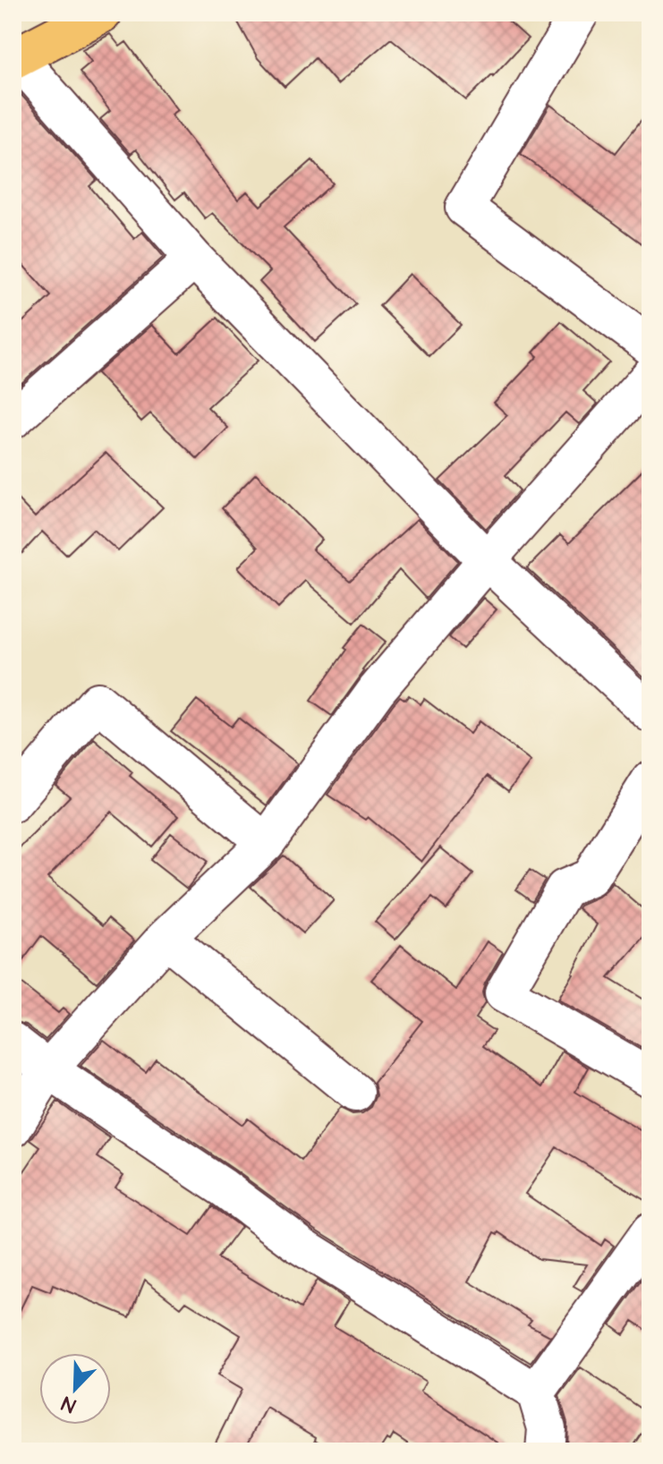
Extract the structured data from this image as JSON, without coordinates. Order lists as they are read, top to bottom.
{
  "north": "bottom left"
}
